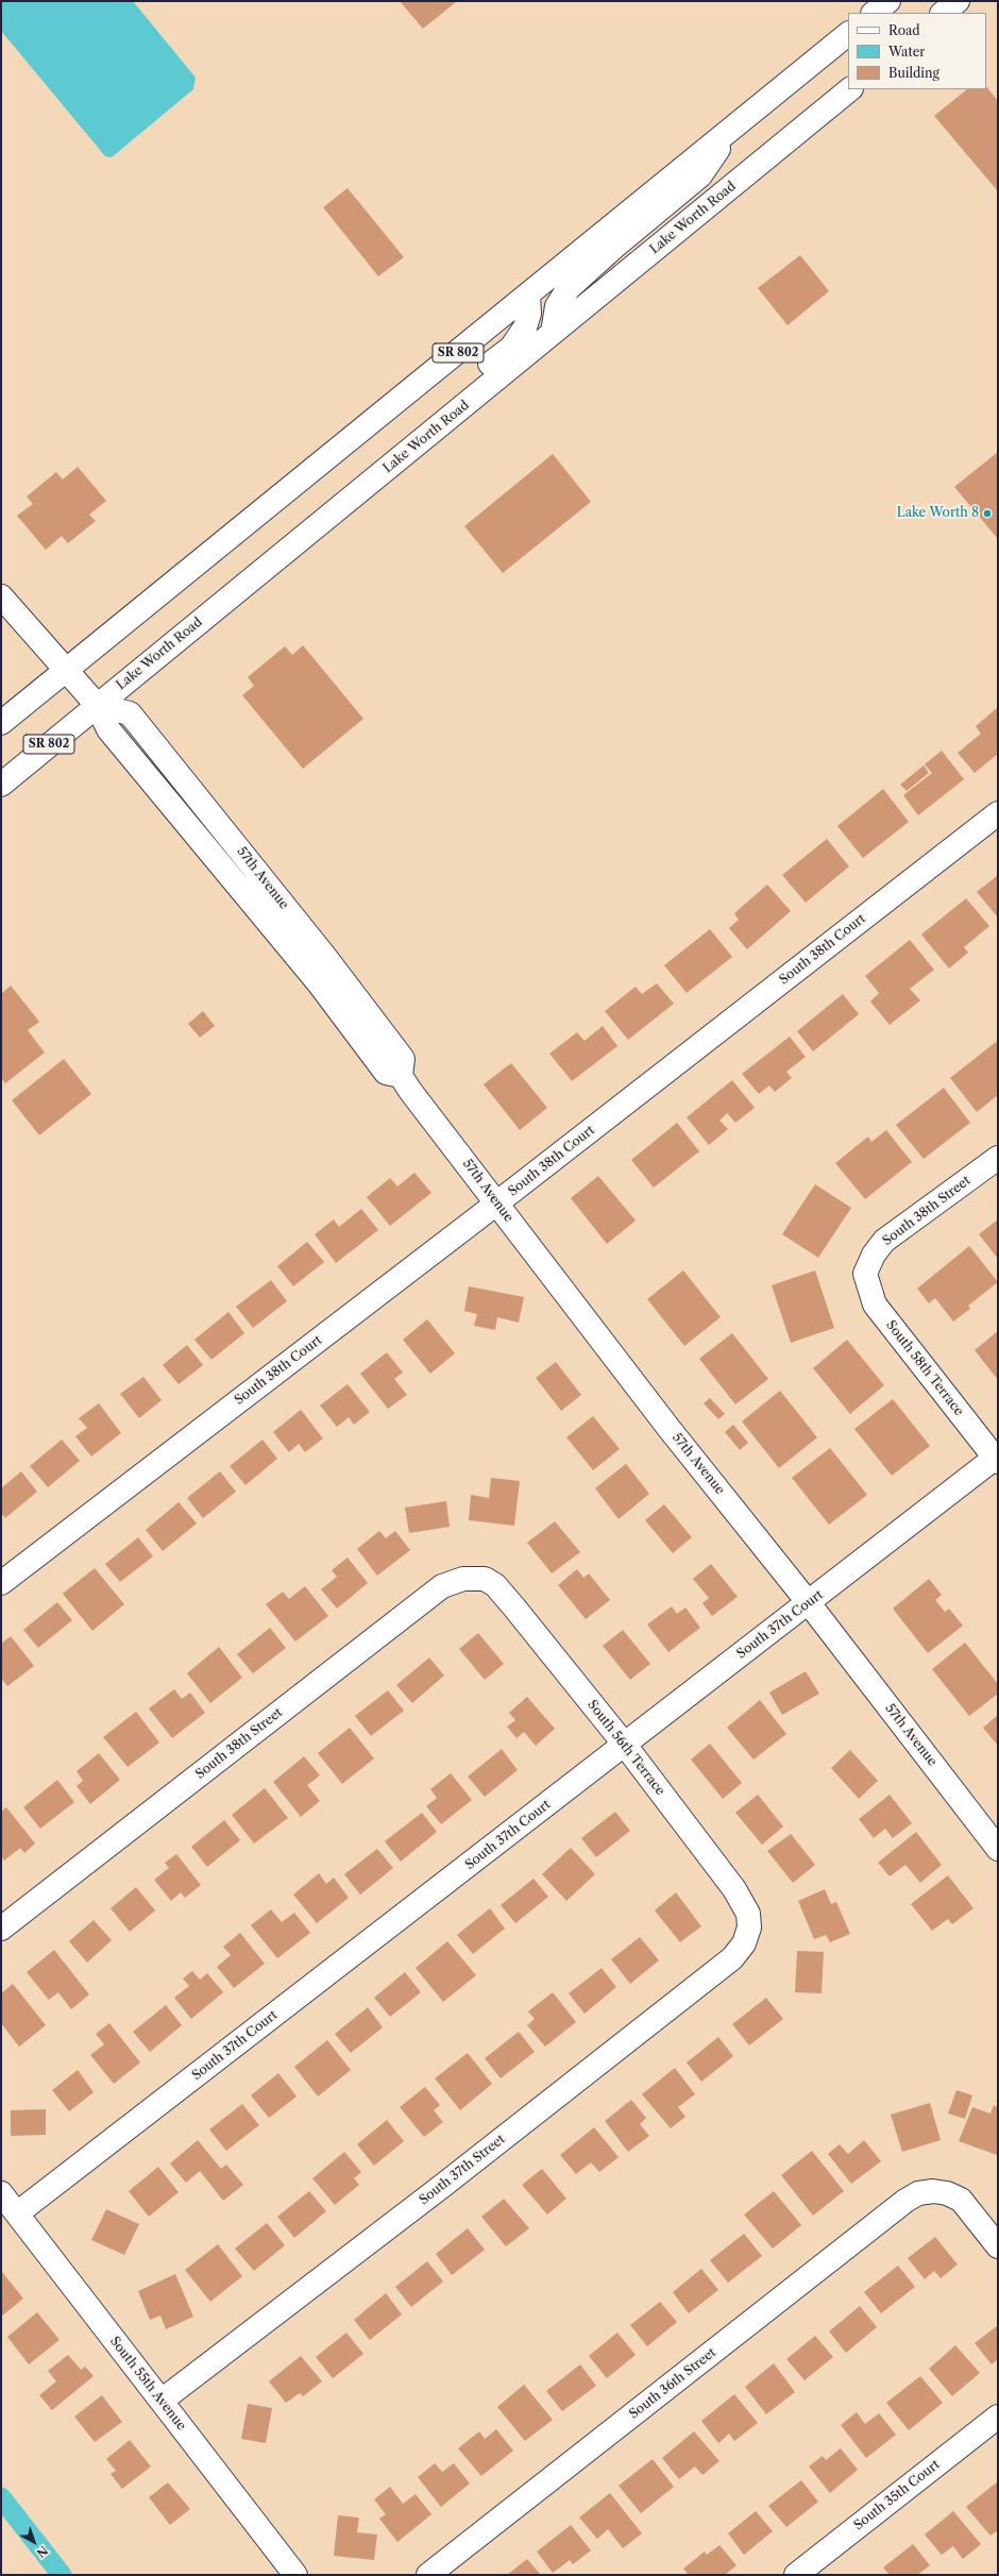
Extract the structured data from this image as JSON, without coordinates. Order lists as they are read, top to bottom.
{
  "streets": {
    "street": [
      "Lake Worth Road",
      "SR 802",
      "57th Avenue",
      "South 38th Court",
      "South 38th Street",
      "South 58th Terrace",
      "South 37th Court",
      "South 56th Terrace",
      "South 37th Street",
      "South 55th Avenue",
      "South 36th Street",
      "South 35th Court"
    ]
  },
  "crossings": [
    ["Lake Worth Road", "57th Avenue"],
    ["57th Avenue", "South 38th Court"],
    ["57th Avenue", "South 37th Court"],
    ["South 38th Street", "South 58th Terrace"],
    ["South 38th Street", "South 56th Terrace"],
    ["South 58th Terrace", "South 37th Court"],
    ["South 37th Court", "South 56th Terrace"],
    ["South 37th Court", "South 55th Avenue"],
    ["South 56th Terrace", "South 37th Street"],
    ["South 37th Street", "South 55th Avenue"]
  ],
  "places": ["Lake Worth 8"],
  "legend": ["Road", "Water", "Building"],
  "north": "bottom right"
}
